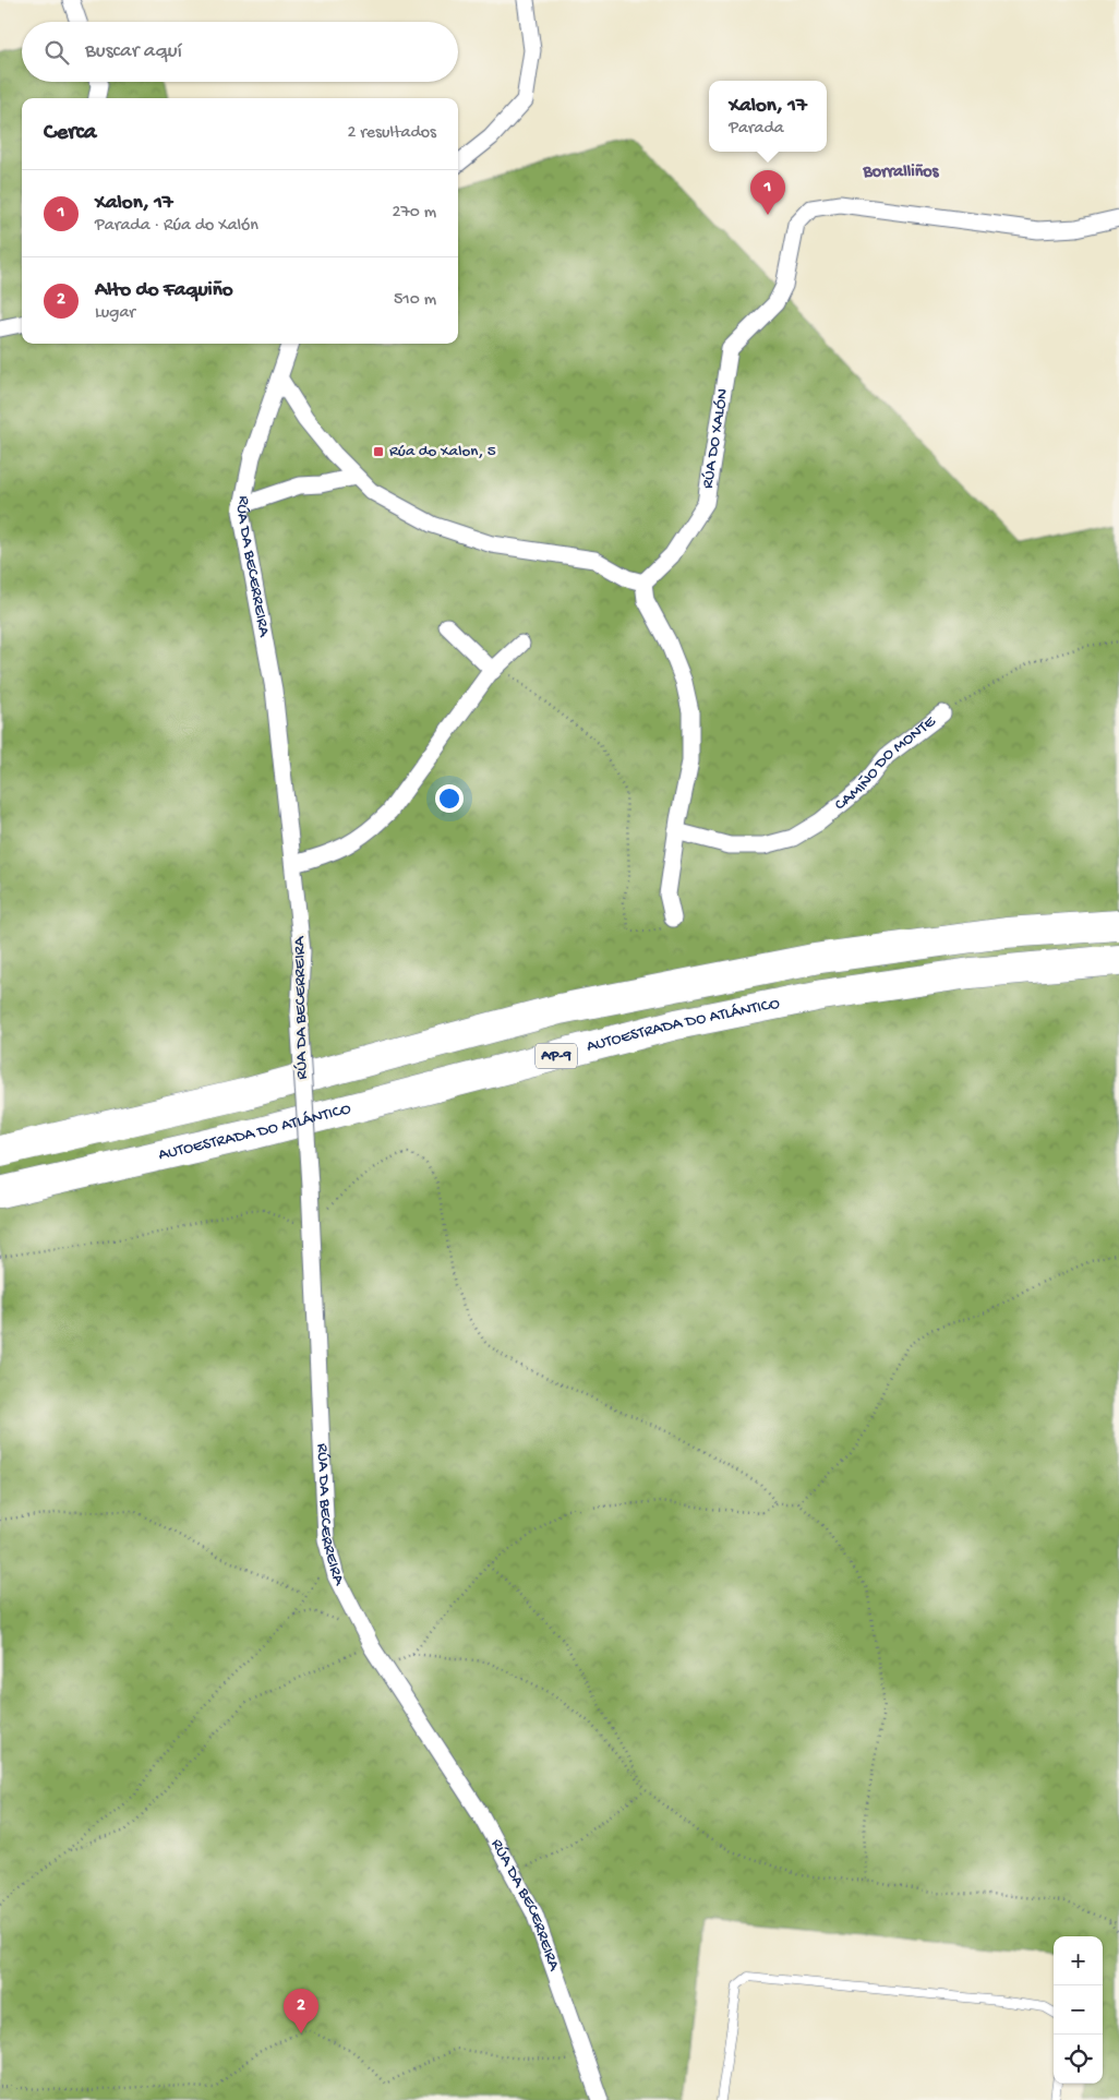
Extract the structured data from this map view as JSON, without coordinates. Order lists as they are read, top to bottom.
{
  "streets": {
    "highway": ["AUTOESTRADA DO ATLÁNTICO", "AP-9"],
    "street": ["RÚA DO XALÓN", "RÚA DA BECERREIRA", "CAMIÑO DO MONTE"]
  },
  "districts": ["Borralliños"],
  "places": {
    "transit": ["Rúa do Xalon, 5"]
  },
  "page": {
    "search": "Buscar aquí",
    "popup": ["Xalon, 17", "Parada"],
    "heading": ["Cerca", "2 resultados"],
    "list": [
      {
        "mark": "1",
        "name": "Xalon, 17",
        "note": "Parada · Rúa do Xalón",
        "value": "270 m"
      },
      {
        "mark": "2",
        "name": "Alto do Faquiño",
        "note": "Lugar",
        "value": "510 m"
      }
    ],
    "pins": ["1", "2"],
    "map_buttons": ["+", "−"]
  }
}
